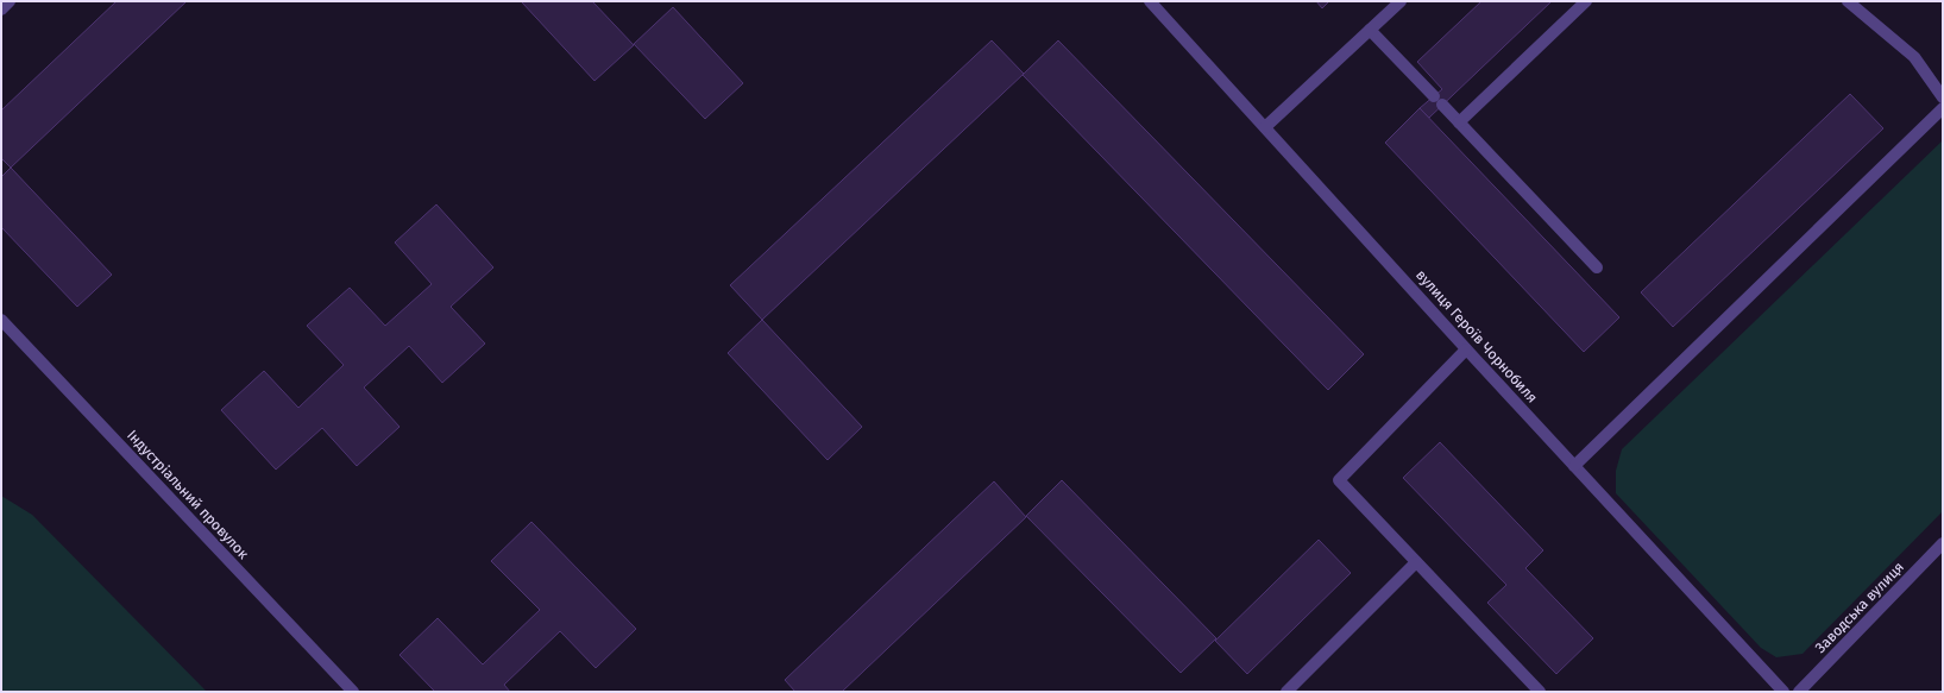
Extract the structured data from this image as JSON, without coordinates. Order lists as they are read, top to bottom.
{
  "streets": {
    "street": ["вулиця Героїв Чорнобиля", "Індустріальний провулок", "Заводська вулиця"]
  }
}
